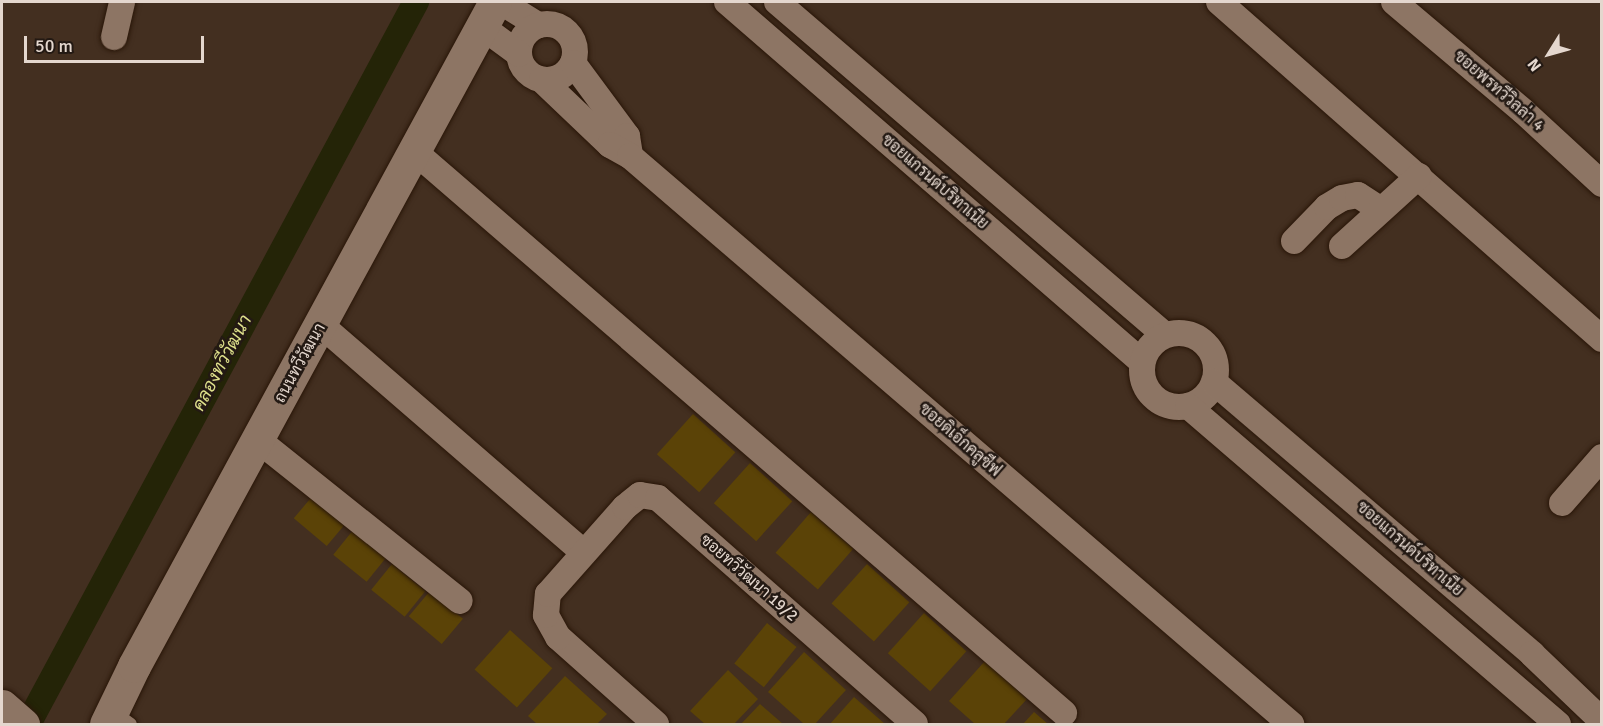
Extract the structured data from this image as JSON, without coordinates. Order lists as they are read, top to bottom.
{
  "streets": {
    "main road": ["ถนนทวีวัฒนา"],
    "street": [
      "ซอยพรทวีวิลล่า 4",
      "ซอยแกรนด์บริทาเนีย",
      "ซอยดิเอ็กคลูซีฟ",
      "ซอยทวีวัฒนา 19/2"
    ]
  },
  "crossings": [
    ["ถนนทวีวัฒนา", "ซอยดิเอ็กคลูซีฟ"]
  ],
  "water": ["คลองทวีวัฒนา"],
  "scale_bar": "50 m",
  "north": "bottom left"
}
